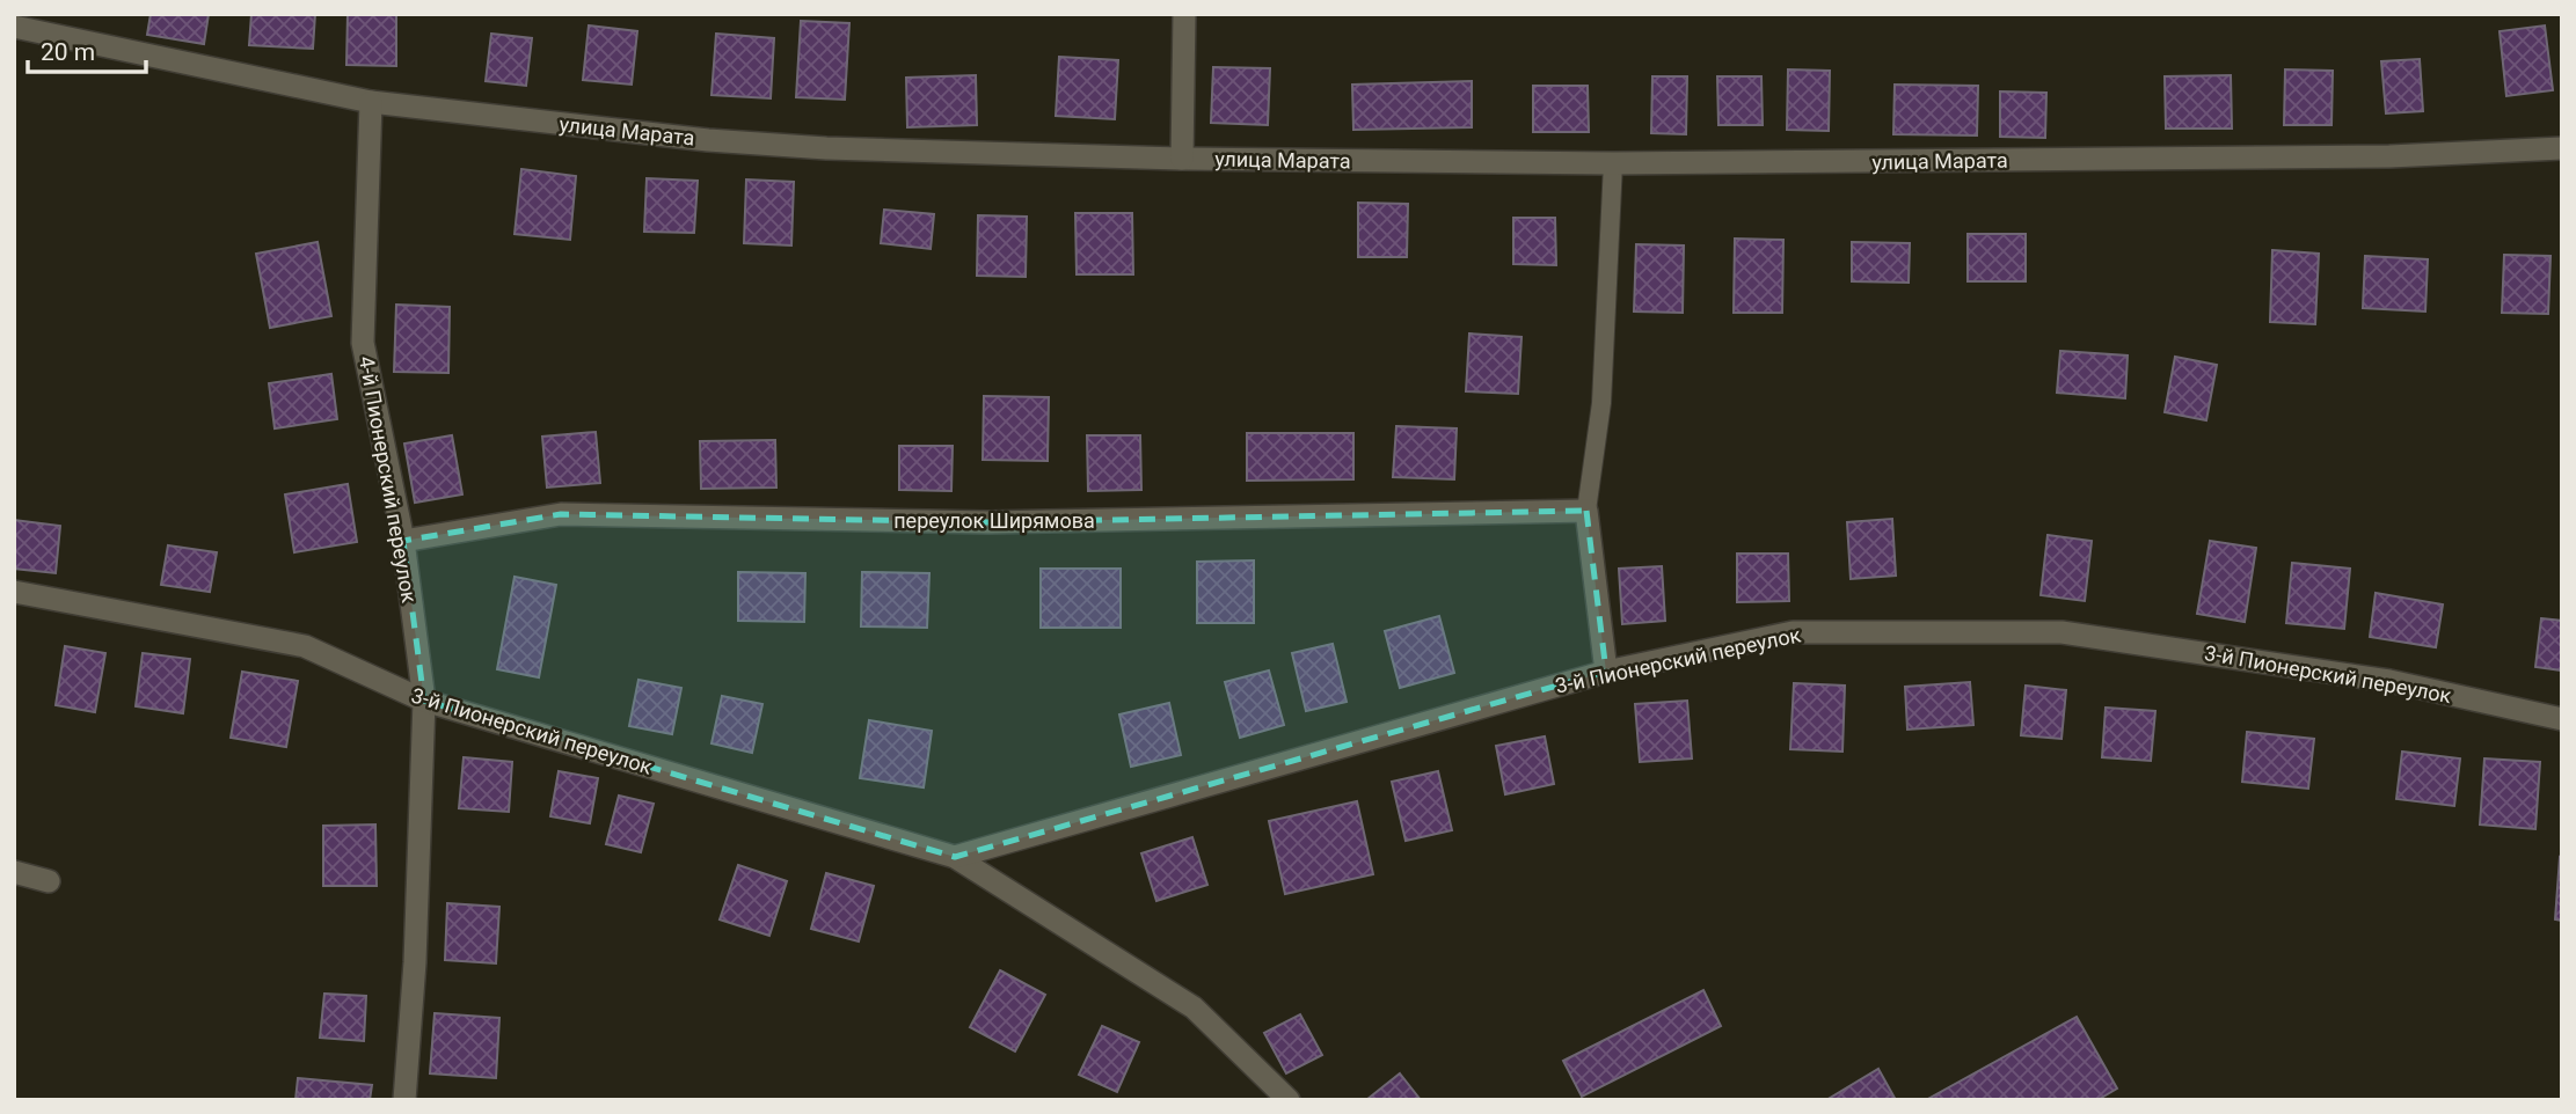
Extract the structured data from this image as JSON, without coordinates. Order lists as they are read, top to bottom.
{
  "streets": {
    "street": [
      "улица Марата",
      "4-й Пионерский переулок",
      "переулок Ширямова",
      "3-й Пионерский переулок"
    ]
  },
  "crossings": [
    ["улица Марата", "4-й Пионерский переулок"],
    ["4-й Пионерский переулок", "переулок Ширямова"],
    ["4-й Пионерский переулок", "3-й Пионерский переулок"]
  ],
  "scale_bar": "20 m"
}
